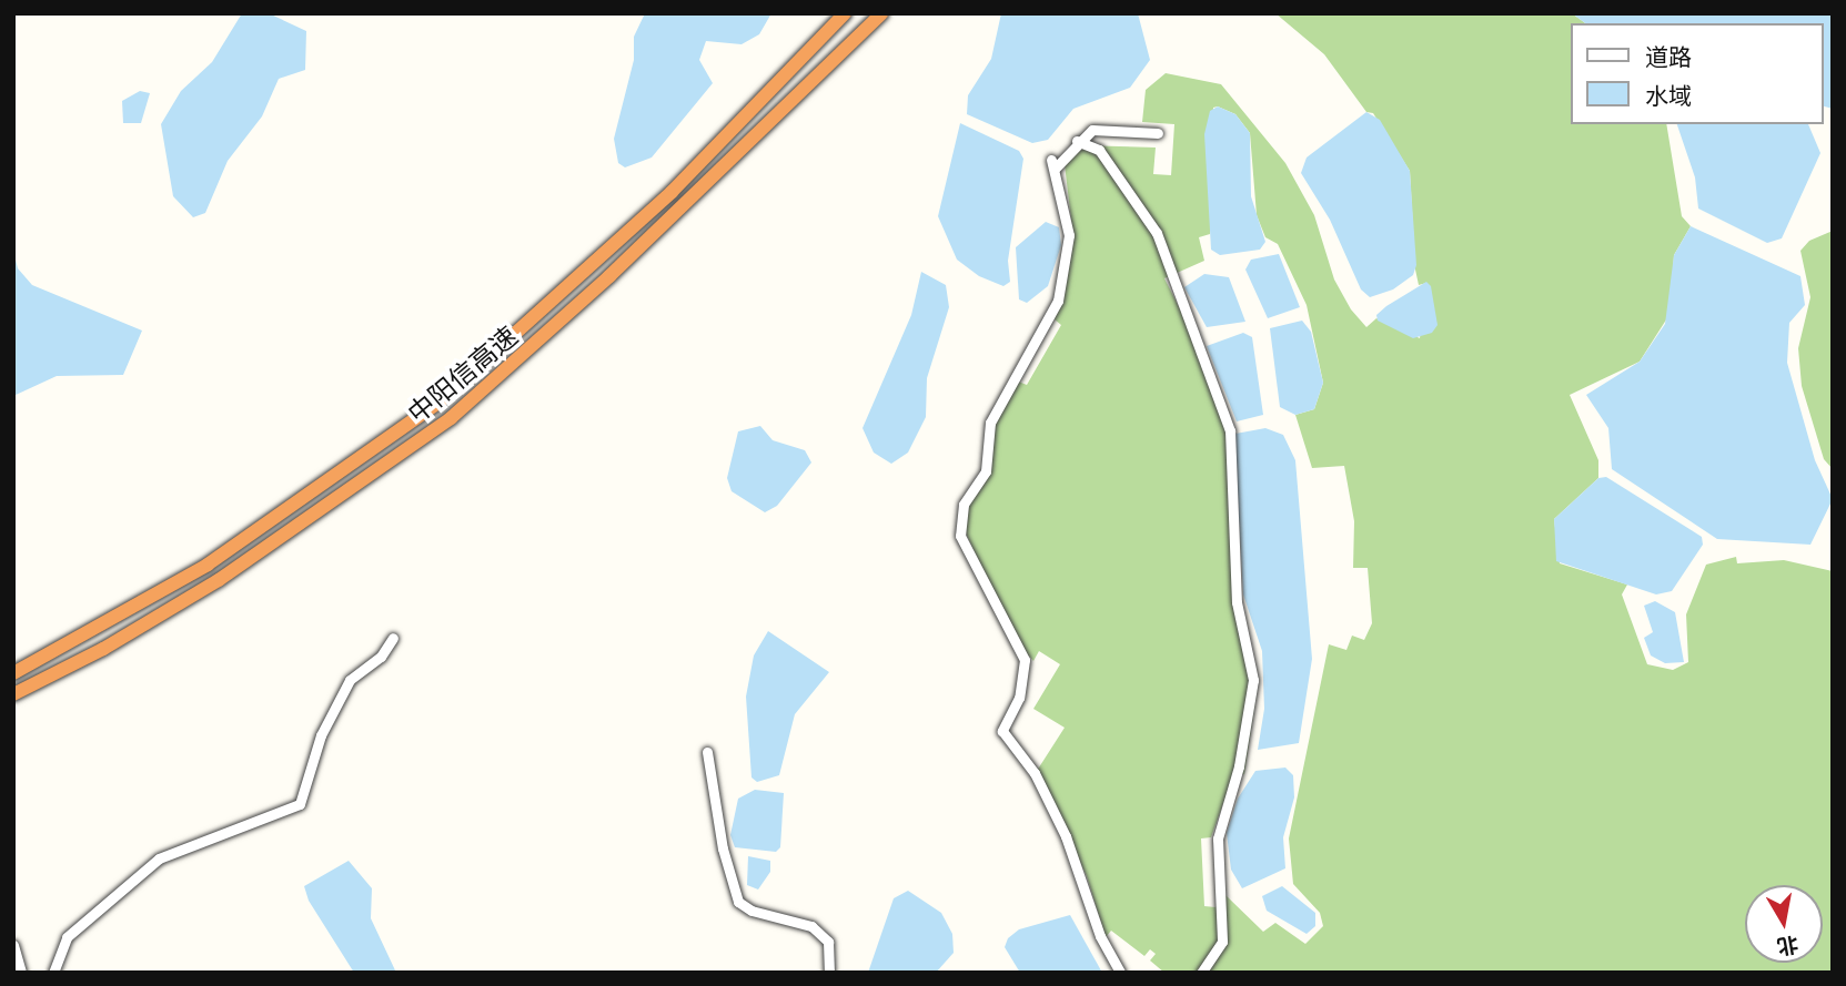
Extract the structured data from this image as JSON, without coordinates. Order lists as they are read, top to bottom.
{
  "streets": {
    "highway": ["中阳信高速"]
  },
  "legend": ["道路", "水域"],
  "north": "bottom"
}
